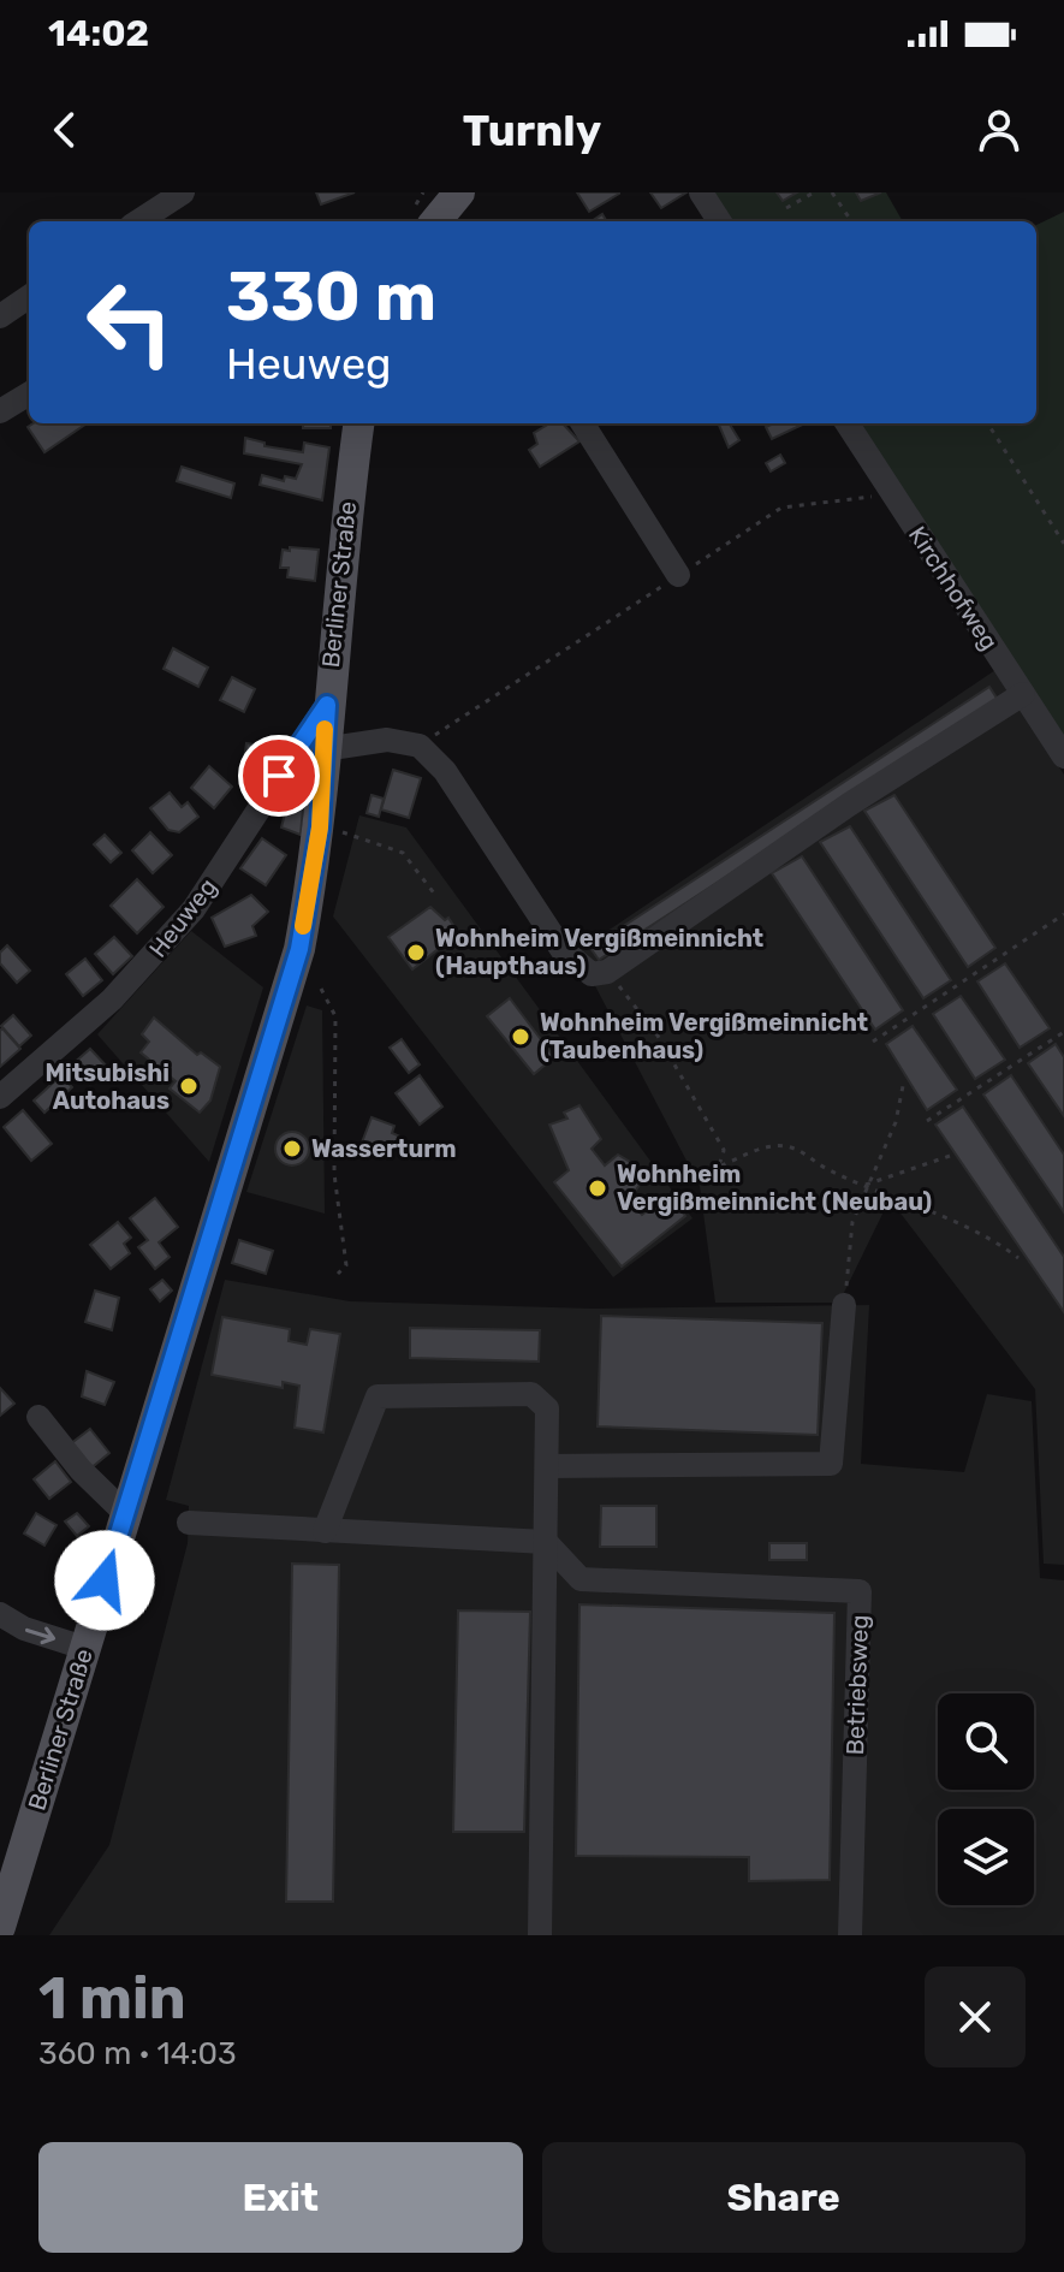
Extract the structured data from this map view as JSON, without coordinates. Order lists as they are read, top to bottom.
{
  "streets": {
    "main road": ["Berliner Straße"],
    "street": ["Kirchhofweg", "Heuweg", "Betriebsweg"]
  },
  "crossings": [
    ["Berliner Straße", "Heuweg"]
  ],
  "places": [
    "Wohnheim Vergißmeinnicht (Haupthaus)",
    "Wohnheim Vergißmeinnicht (Taubenhaus)",
    "Mitsubishi Autohaus",
    "Wasserturm",
    "Wohnheim Vergißmeinnicht (Neubau)"
  ],
  "page": {
    "status": "14:02",
    "header": "Turnly",
    "turn": ["330 m", "Heuweg"],
    "heading": ["1 min", "360 m · 14:03"],
    "buttons": ["Exit", "Share"]
  }
}
